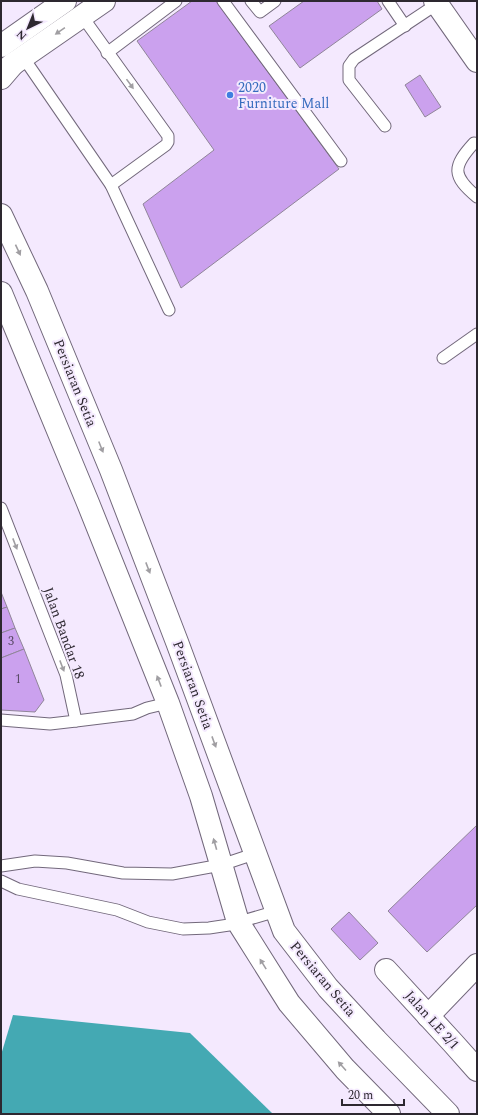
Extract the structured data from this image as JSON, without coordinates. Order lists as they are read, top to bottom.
{
  "streets": {
    "street": ["Persiaran Setia", "Jalan LE 2/1"],
    "lane": ["Jalan Bandar 18"]
  },
  "one_way": ["Jalan Bandar 18"],
  "places": ["2020 Furniture Mall"],
  "house_numbers": ["3", "1"],
  "scale_bar": "20 m",
  "north": "bottom left"
}
